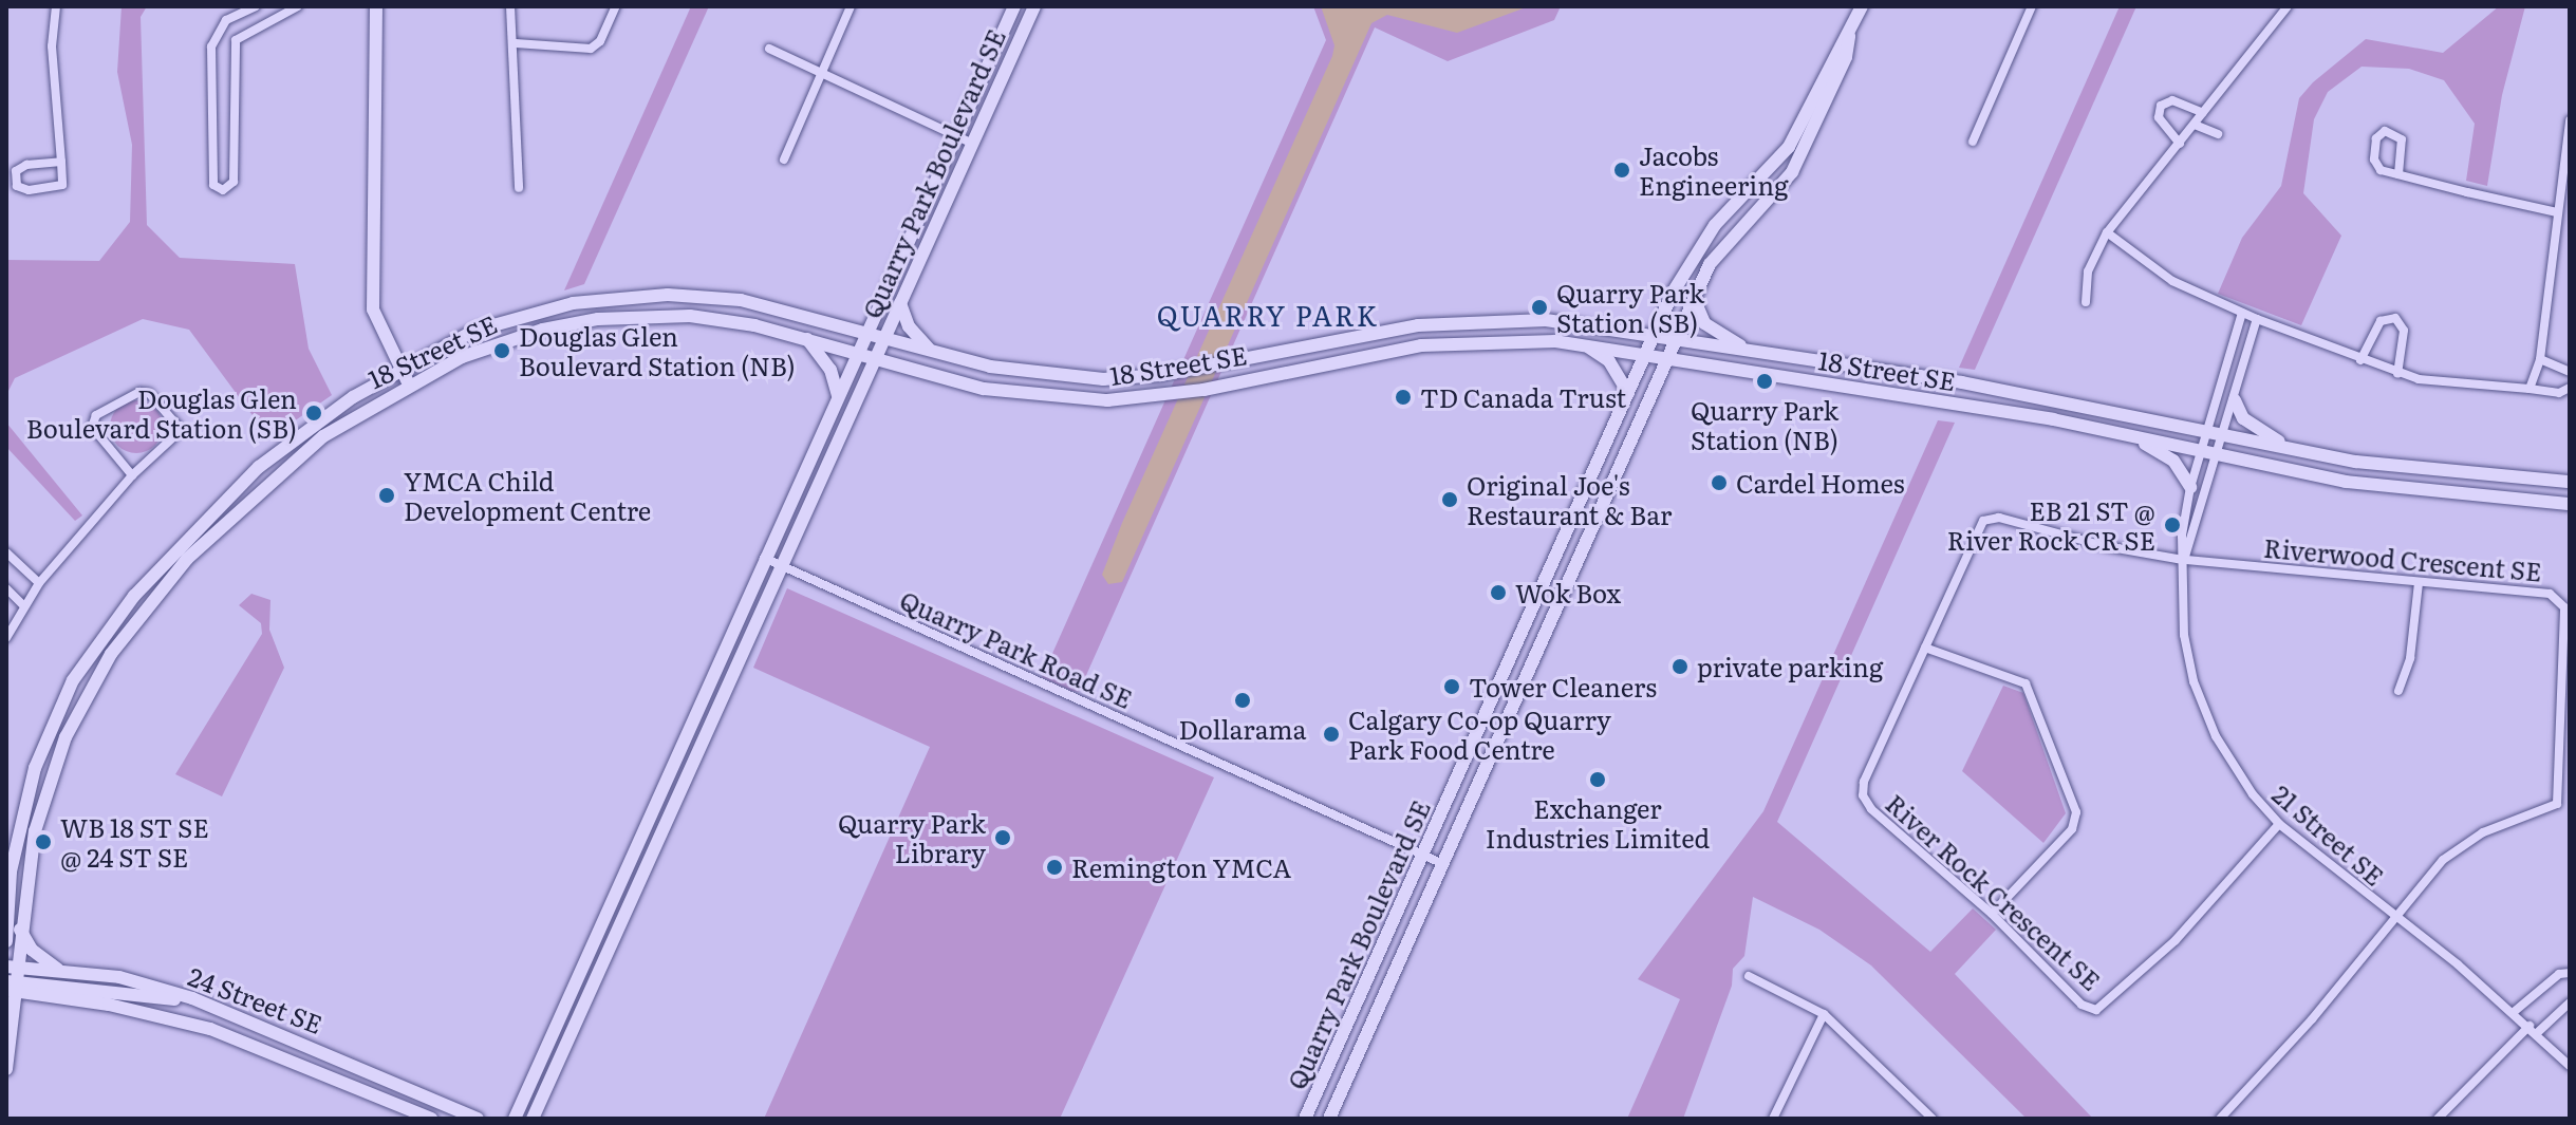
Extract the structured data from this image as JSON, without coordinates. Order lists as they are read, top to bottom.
{
  "streets": {
    "main road": ["Quarry Park Boulevard SE", "18 Street SE", "24 Street SE"],
    "street": [
      "Riverwood Crescent SE",
      "Quarry Park Road SE",
      "21 Street SE",
      "River Rock Crescent SE"
    ]
  },
  "crossings": [
    ["Quarry Park Boulevard SE", "18 Street SE"],
    ["Quarry Park Boulevard SE", "Quarry Park Road SE"],
    ["18 Street SE", "21 Street SE"],
    ["18 Street SE", "24 Street SE"],
    ["Riverwood Crescent SE", "21 Street SE"],
    ["Riverwood Crescent SE", "River Rock Crescent SE"],
    ["21 Street SE", "River Rock Crescent SE"]
  ],
  "districts": ["QUARRY PARK"],
  "places": [
    "Jacobs Engineering",
    "Quarry Park Station (SB)",
    "Douglas Glen Boulevard Station (NB)",
    "Quarry Park Station (NB)",
    "TD Canada Trust",
    "Douglas Glen Boulevard Station (SB)",
    "Cardel Homes",
    "YMCA Child Development Centre",
    "Original Joe's Restaurant & Bar",
    "EB 21 ST @ River Rock CR SE",
    "Wok Box",
    "private parking",
    "Tower Cleaners",
    "Dollarama",
    "Calgary Co-op Quarry Park Food Centre",
    "Exchanger Industries Limited",
    "Quarry Park Library",
    "WB 18 ST SE @ 24 ST SE",
    "Remington YMCA"
  ]
}
